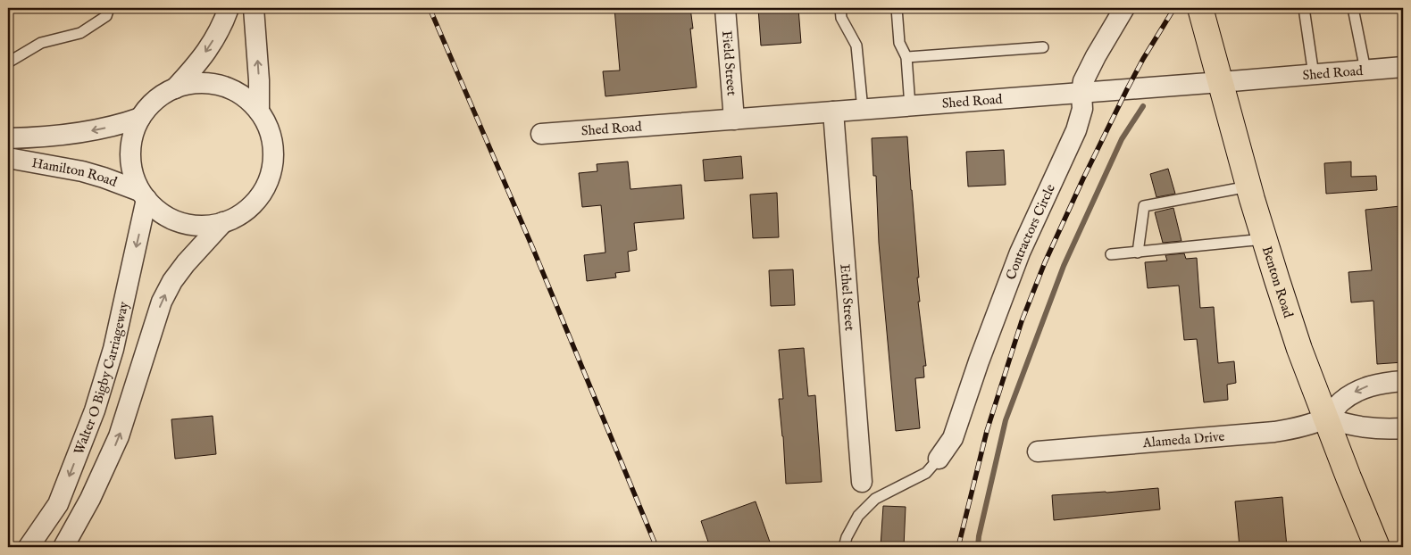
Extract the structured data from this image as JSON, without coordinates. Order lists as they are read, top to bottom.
{
  "streets": {
    "main road": ["Benton Road"],
    "street": [
      "Field Street",
      "Shed Road",
      "Hamilton Road",
      "Contractors Circle",
      "Ethel Street",
      "Walter O Bigby Carriageway",
      "Alameda Drive"
    ]
  },
  "crossings": [
    ["Field Street", "Shed Road"],
    ["Shed Road", "Contractors Circle"],
    ["Shed Road", "Benton Road"],
    ["Shed Road", "Ethel Street"],
    ["Hamilton Road", "Walter O Bigby Carriageway"],
    ["Benton Road", "Alameda Drive"]
  ]
}
